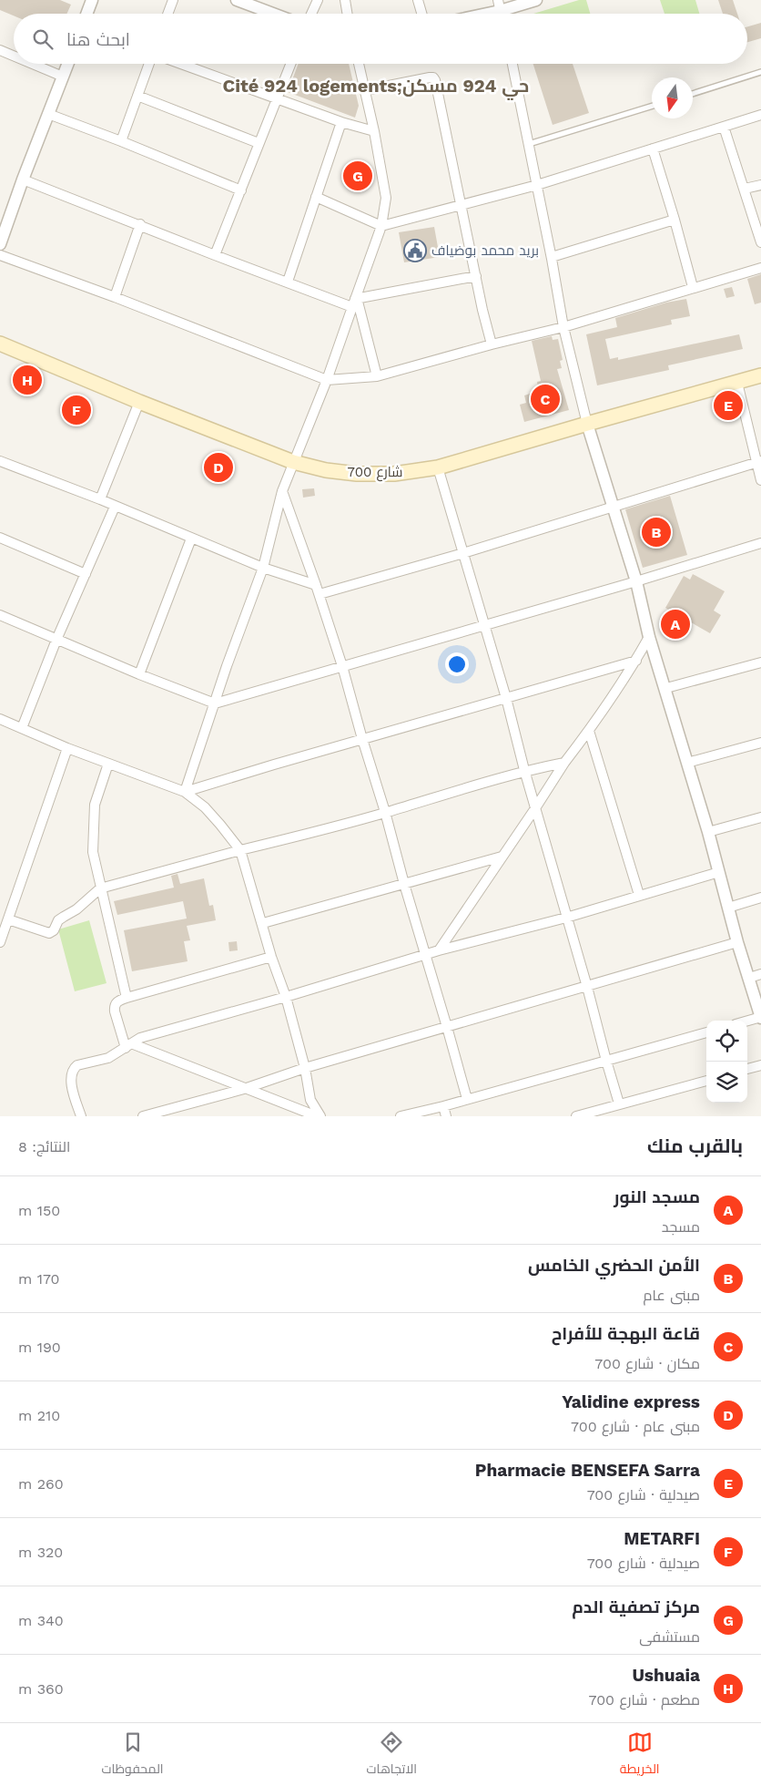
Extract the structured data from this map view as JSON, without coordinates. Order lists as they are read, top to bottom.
{
  "streets": {
    "main road": ["شارع 700"]
  },
  "districts": ["Cité 924 logements;حي 924 مسكن"],
  "places": {
    "public building": ["بريد محمد بوضياف"]
  },
  "north": "bottom",
  "page": {
    "search": "ابحث هنا",
    "pins": [
      "G",
      "H",
      "C",
      "E",
      "F",
      "D",
      "B",
      "A"
    ],
    "heading": ["بالقرب منك", "النتائج: 8"],
    "list": [
      {
        "mark": "A",
        "name": "مسجد النور",
        "note": "مسجد",
        "value": "150 m"
      },
      {
        "mark": "B",
        "name": "الأمن الحضري الخامس",
        "note": "مبنى عام",
        "value": "170 m"
      },
      {
        "mark": "C",
        "name": "قاعة البهجة للأفراح",
        "note": "مكان · شارع 700",
        "value": "190 m"
      },
      {
        "mark": "D",
        "name": "Yalidine express",
        "note": "مبنى عام · شارع 700",
        "value": "210 m"
      },
      {
        "mark": "E",
        "name": "Pharmacie BENSEFA Sarra",
        "note": "صيدلية · شارع 700",
        "value": "260 m"
      },
      {
        "mark": "F",
        "name": "METARFI",
        "note": "صيدلية · شارع 700",
        "value": "320 m"
      },
      {
        "mark": "G",
        "name": "مركز تصفية الدم",
        "note": "مستشفى",
        "value": "340 m"
      },
      {
        "mark": "H",
        "name": "Ushuaia",
        "note": "مطعم · شارع 700",
        "value": "360 m"
      }
    ],
    "nav": ["الخريطة", "الاتجاهات", "المحفوظات"]
  }
}
